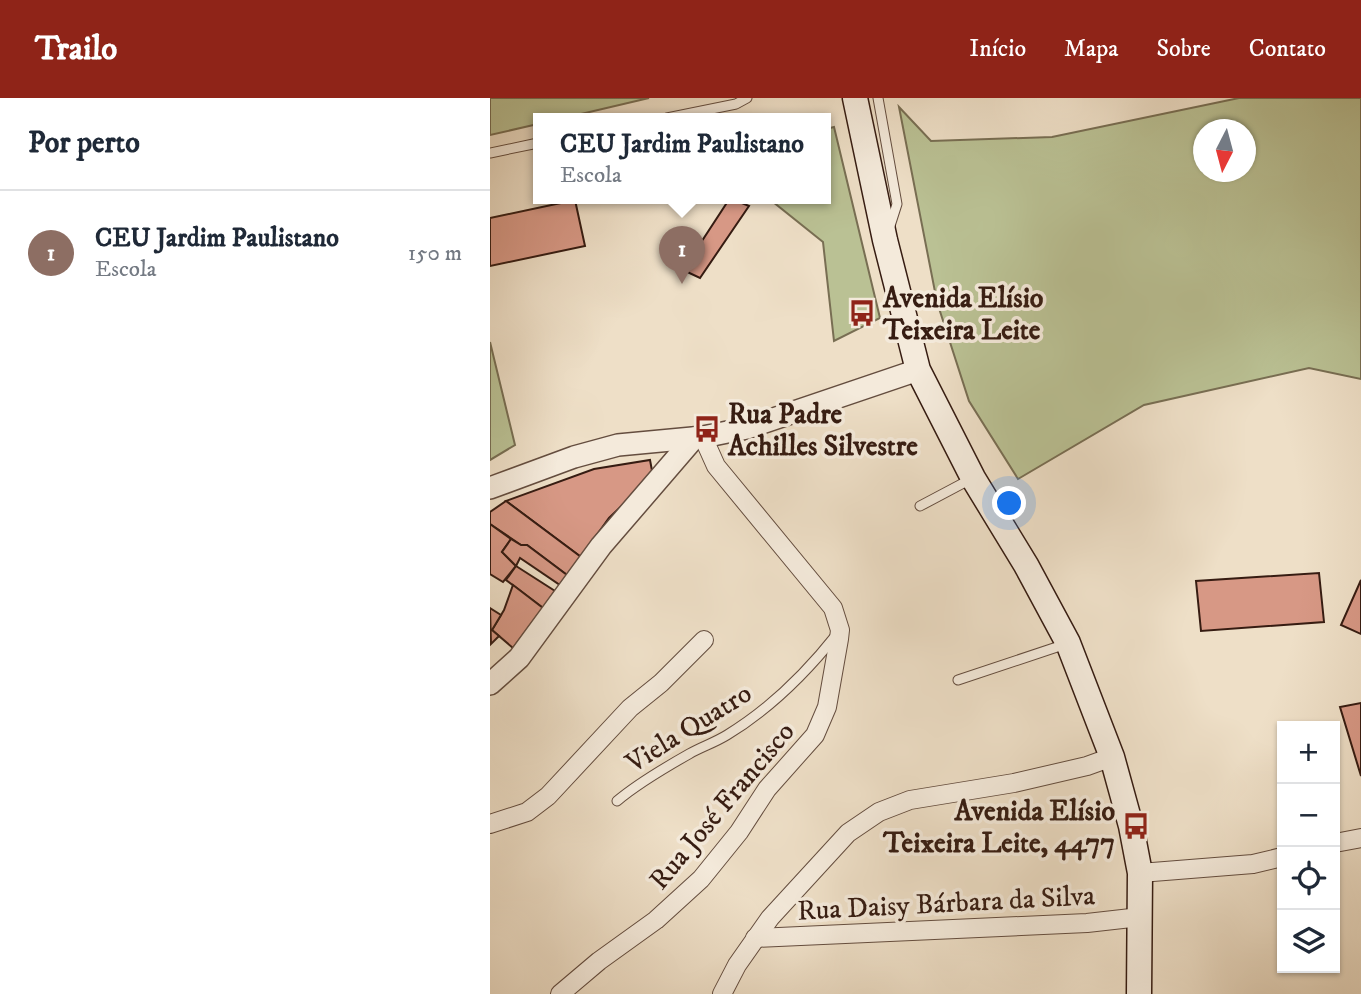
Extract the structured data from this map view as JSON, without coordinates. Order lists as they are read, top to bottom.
{
  "streets": {
    "street": ["Rua José Francisco", "Rua Daisy Bárbara da Silva"],
    "lane": ["Viela Quatro"]
  },
  "crossings": [
    ["Viela Quatro", "Rua José Francisco"]
  ],
  "places": {
    "bus stop": ["Avenida Elísio Teixeira Leite", "Rua Padre Achilles Silvestre", "Avenida Elísio Teixeira Leite, 4477"]
  },
  "north": "bottom",
  "page": {
    "header": "Trailo",
    "nav": [
      "Início",
      "Mapa",
      "Sobre",
      "Contato"
    ],
    "heading": "Por perto",
    "popup": ["CEU Jardim Paulistano", "Escola"],
    "list": [
      {
        "mark": "1",
        "name": "CEU Jardim Paulistano",
        "note": "Escola",
        "value": "150 m"
      }
    ],
    "pins": "1",
    "map_buttons": ["+", "−"]
  }
}
